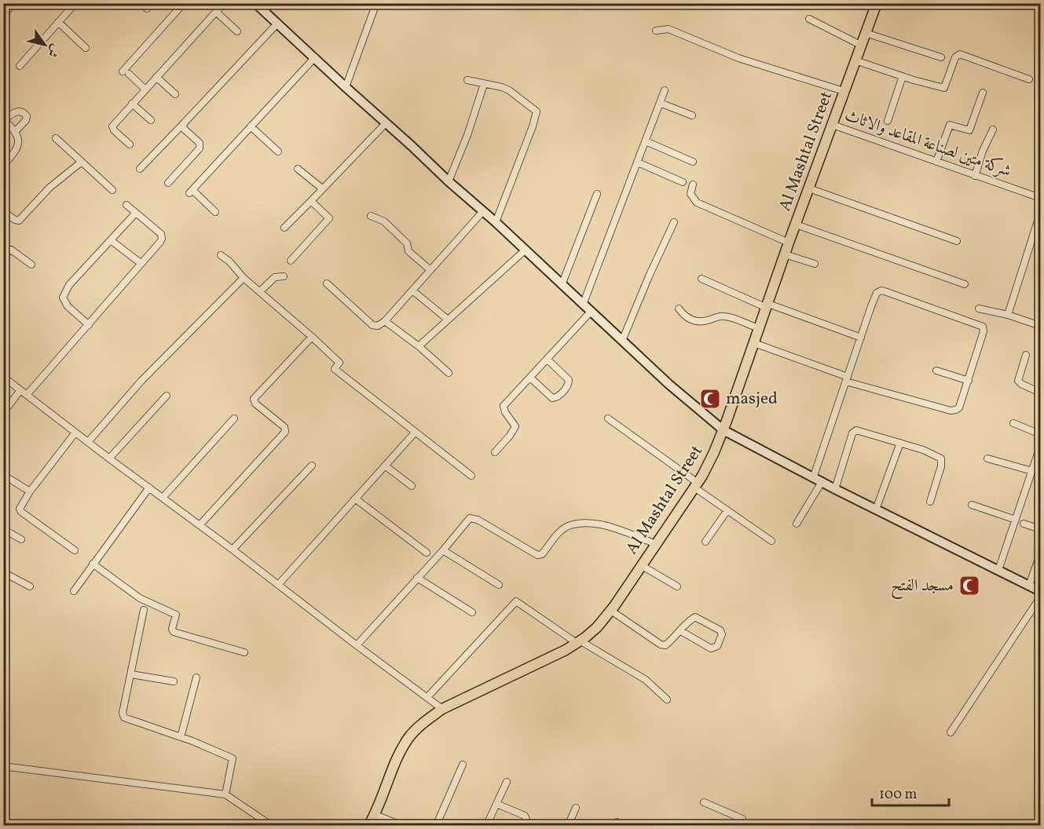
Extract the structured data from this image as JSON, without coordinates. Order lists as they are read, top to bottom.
{
  "streets": {
    "main road": ["Al Mashtal Street"],
    "street": ["شركة متين لصناعة المقاعد والاثاث"]
  },
  "crossings": [
    ["شركة متين لصناعة المقاعد والاثاث", "Al Mashtal Street"]
  ],
  "places": {
    "mosque": ["masjed", "مسجد الفتح"]
  },
  "scale_bar": "100 m",
  "north": "bottom right"
}
